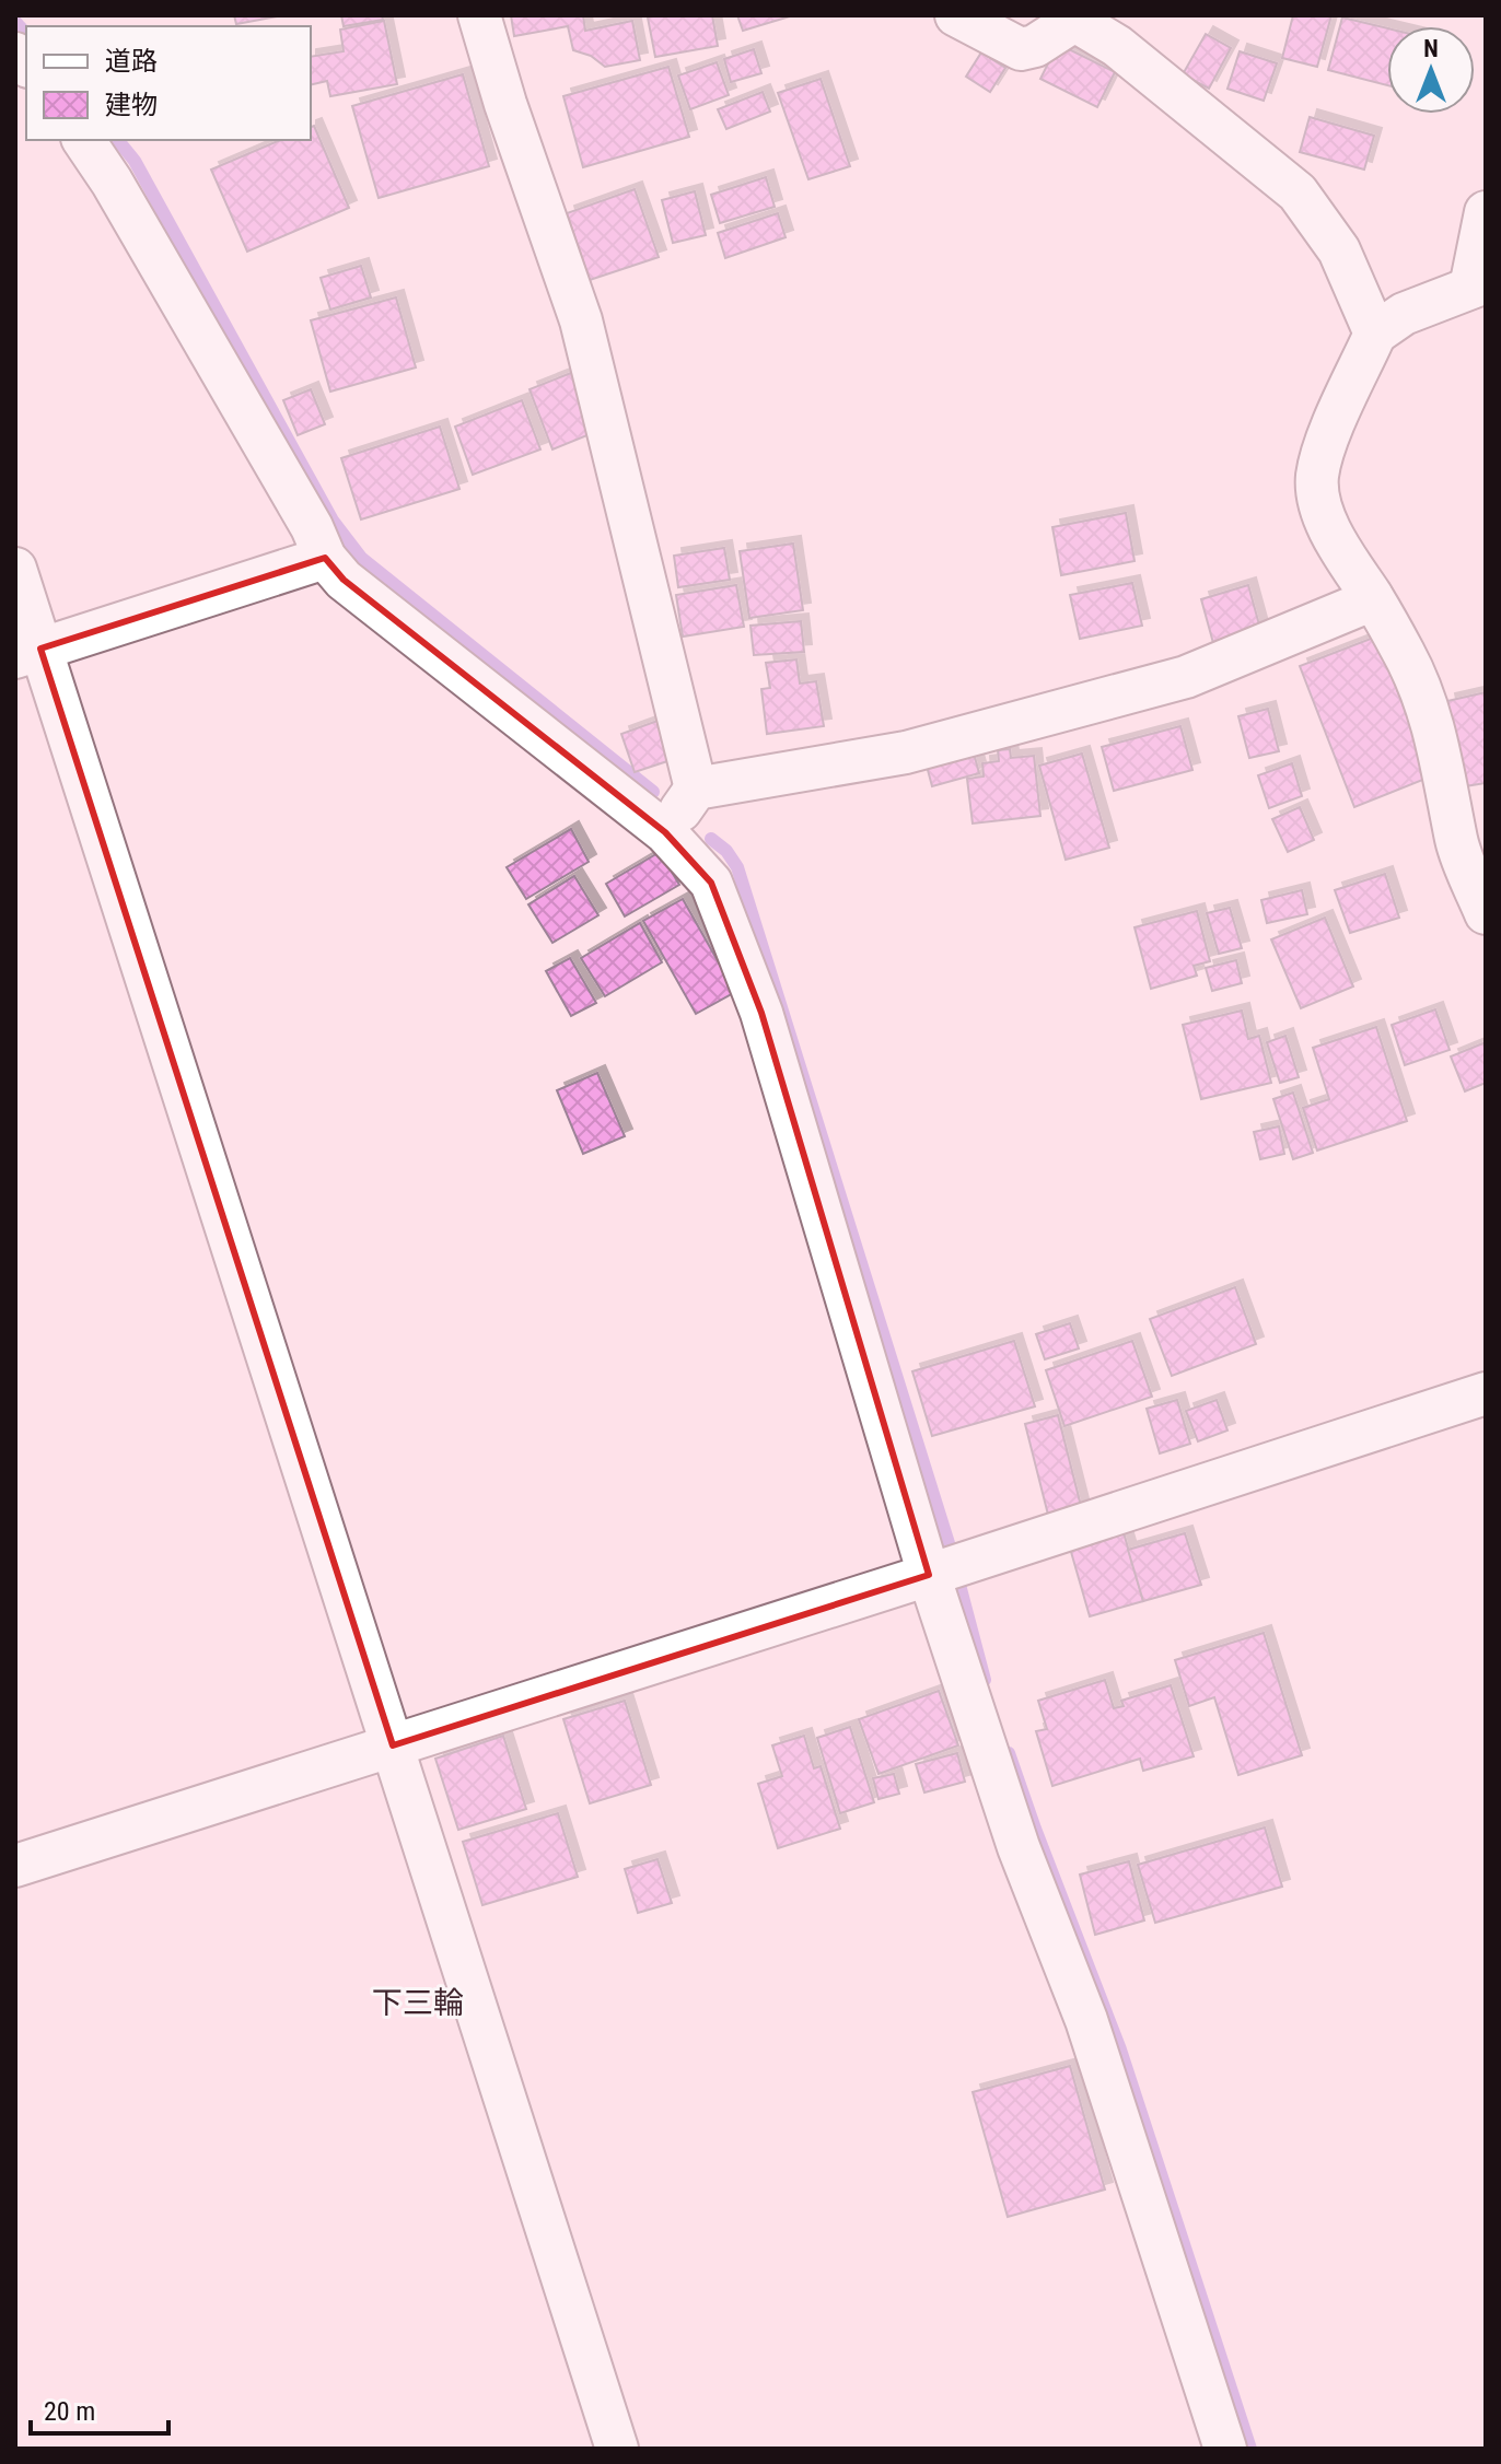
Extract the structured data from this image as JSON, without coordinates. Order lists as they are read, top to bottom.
{
  "districts": ["下三輪"],
  "legend": ["道路", "建物"],
  "scale_bar": "20 m",
  "north": "top"
}
